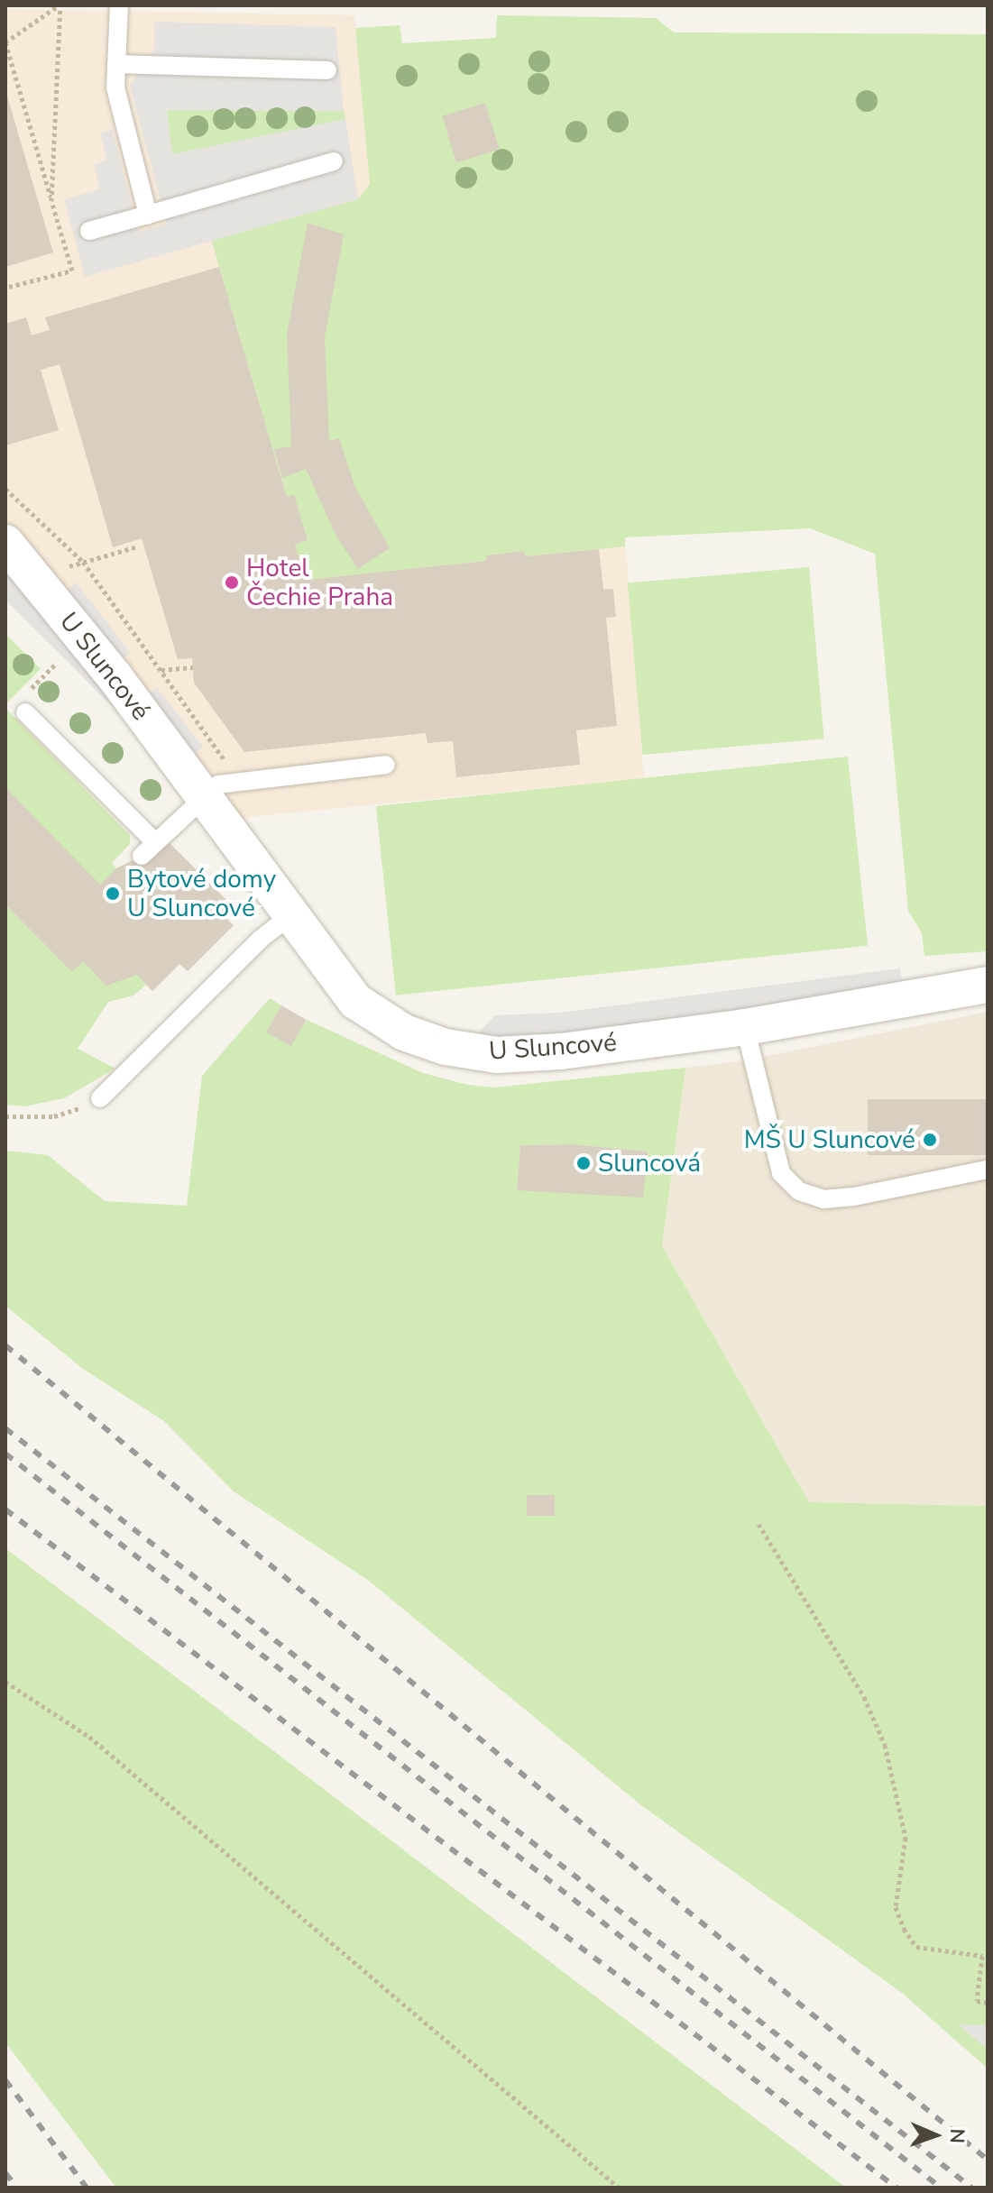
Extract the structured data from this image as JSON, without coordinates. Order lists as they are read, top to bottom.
{
  "streets": {
    "street": ["U Sluncové"]
  },
  "places": [
    "Hotel Čechie Praha",
    "Bytové domy U Sluncové",
    "MŠ U Sluncové",
    "Sluncová"
  ],
  "north": "right"
}
